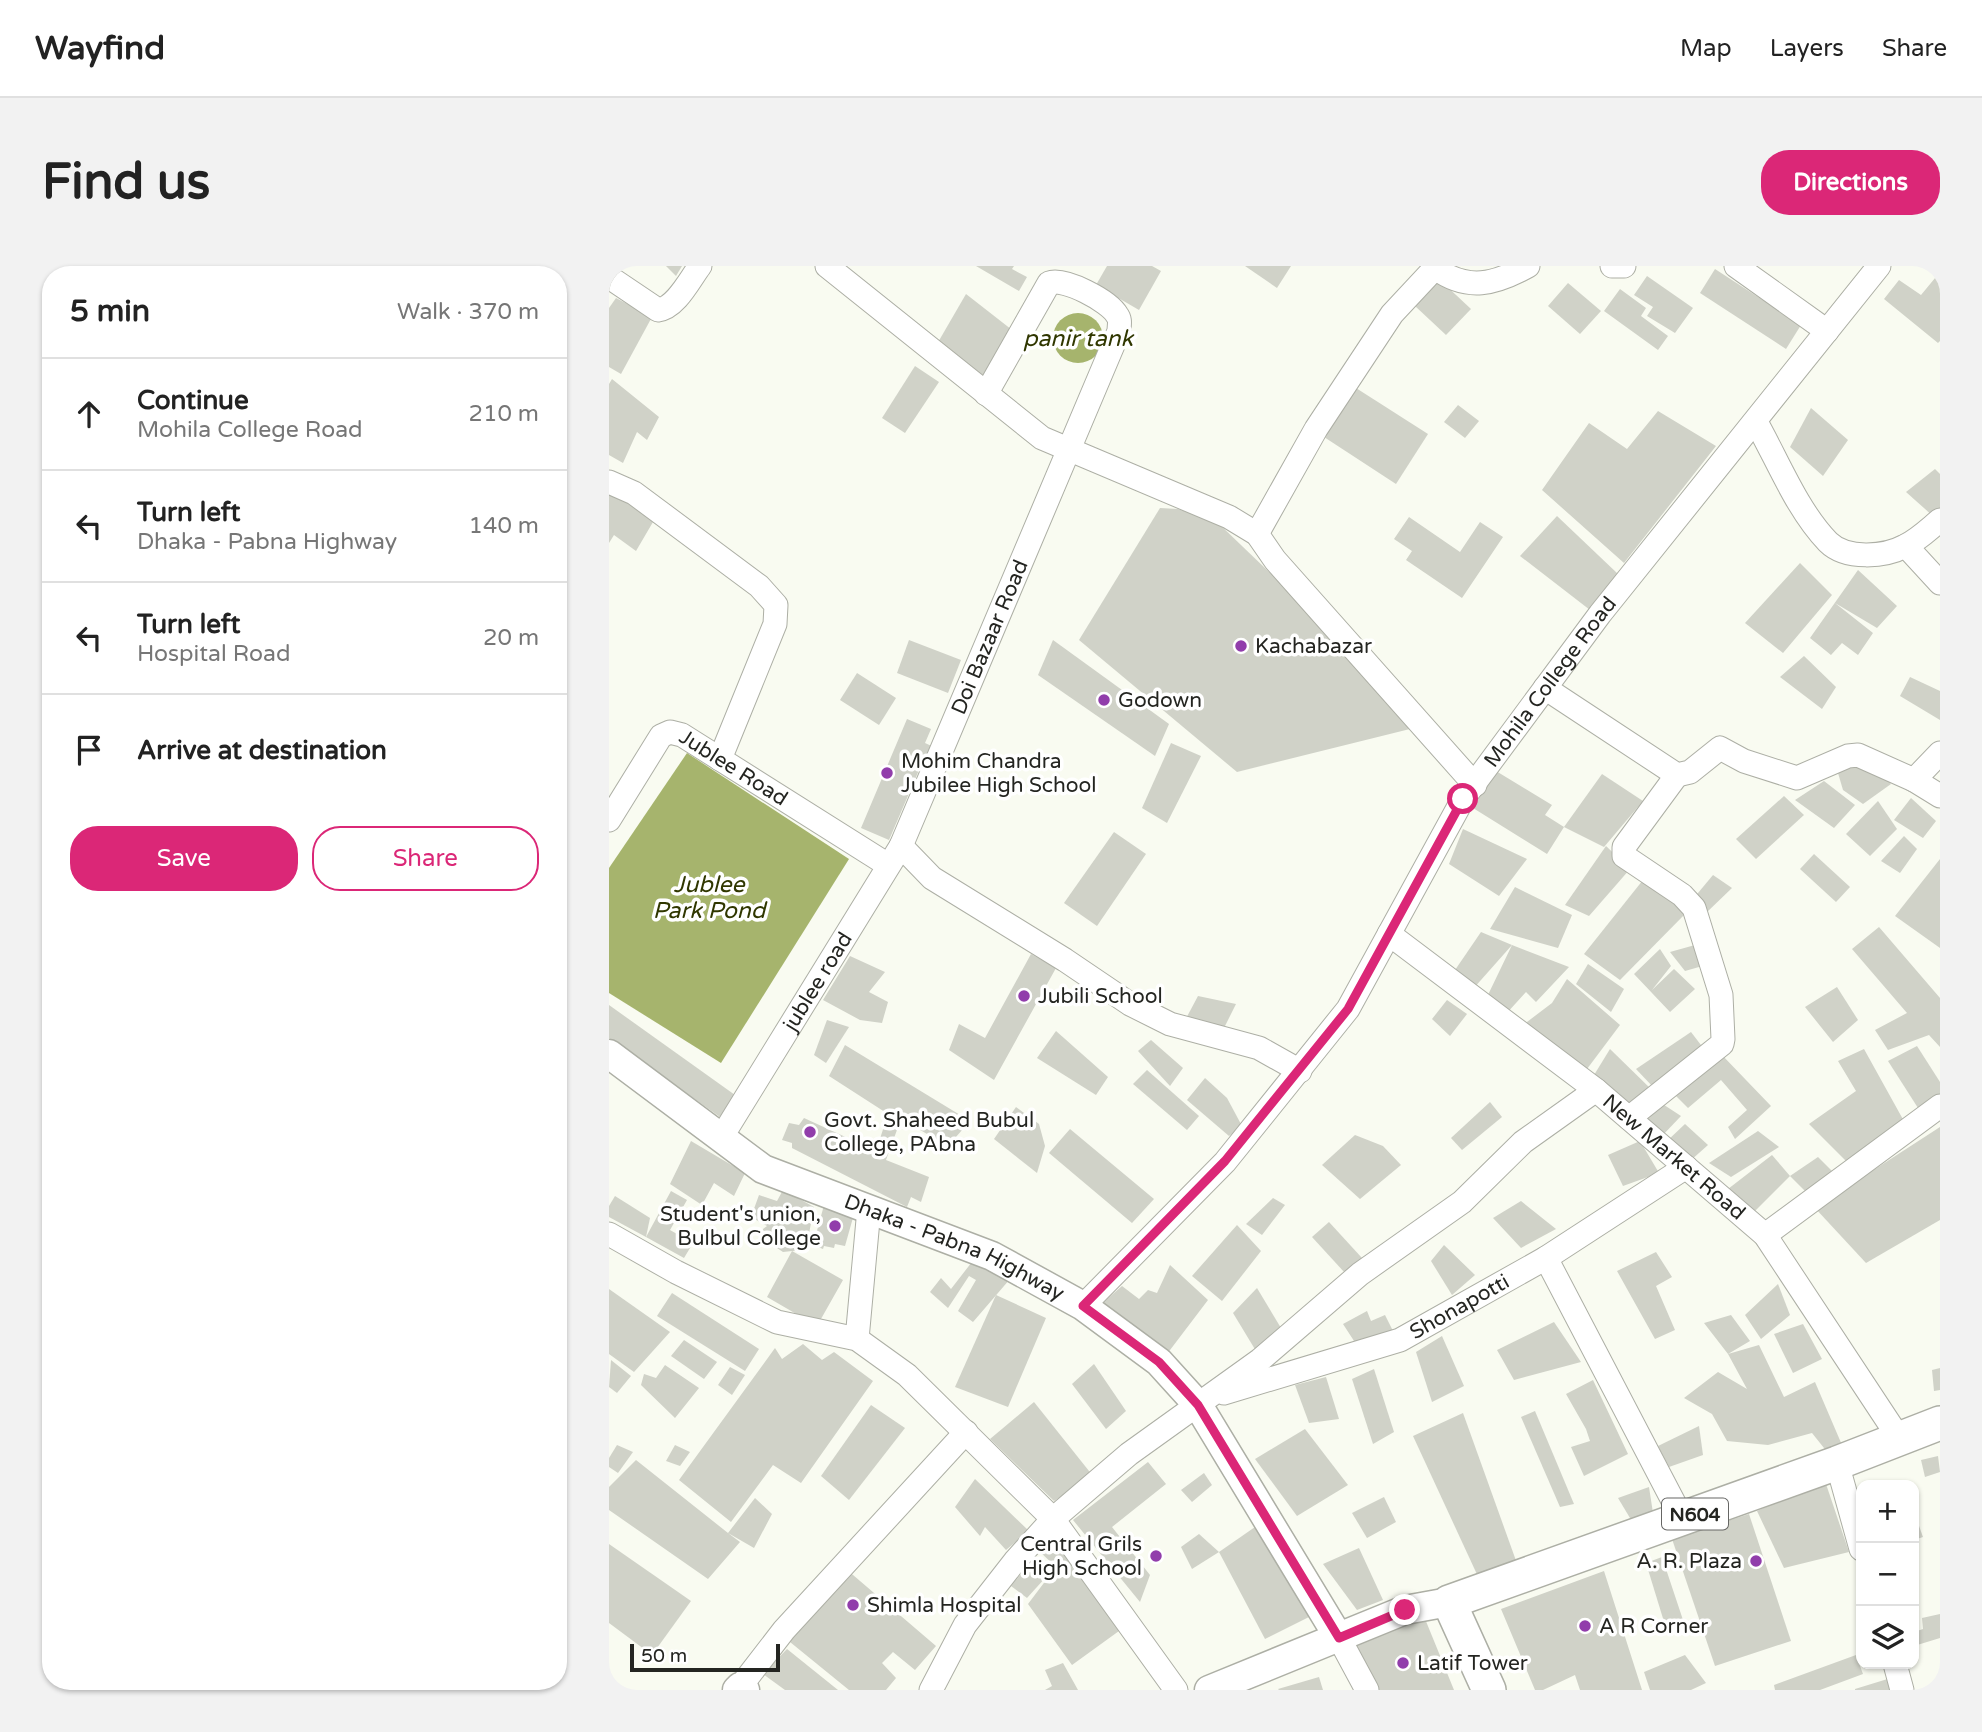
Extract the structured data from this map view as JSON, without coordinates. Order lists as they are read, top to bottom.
{
  "streets": {
    "highway": ["N604"],
    "main road": ["Dhaka - Pabna Highway"],
    "street": [
      "Doi Bazaar Road",
      "Mohila College Road",
      "Jublee Road",
      "jublee road",
      "New Market Road",
      "Shonapotti"
    ]
  },
  "crossings": [
    ["Doi Bazaar Road", "jublee road"],
    ["Mohila College Road", "Jublee Road"],
    ["Mohila College Road", "New Market Road"],
    ["Mohila College Road", "Dhaka - Pabna Highway"],
    ["Jublee Road", "jublee road"],
    ["jublee road", "Dhaka - Pabna Highway"],
    ["New Market Road", "Shonapotti"],
    ["New Market Road", "N604"],
    ["Dhaka - Pabna Highway", "Shonapotti"]
  ],
  "water": ["panir tank", "Jublee Park Pond"],
  "places": [
    "Kachabazar",
    "Godown",
    "Mohim Chandra Jubilee High School",
    "Jubili School",
    "Govt. Shaheed Bubul College, PAbna",
    "Student's union, Bulbul College",
    "Central Grils High School",
    "A. R. Plaza",
    "Shimla Hospital",
    "A R Corner",
    "Latif Tower"
  ],
  "scale_bar": "50 m",
  "page": {
    "header": "Wayfind",
    "nav": ["Map", "Layers", "Share"],
    "buttons": [
      "Directions",
      ["Save", "Share"]
    ],
    "title": "Find us",
    "heading": ["5 min", "Walk · 370 m"],
    "list": [
      ["Continue", "Mohila College Road", "210 m"],
      ["Turn left", "Dhaka - Pabna Highway", "140 m"],
      ["Turn left", "Hospital Road", "20 m"],
      "Arrive at destination"
    ],
    "map_buttons": ["+", "−"],
    "scale": "50 m"
  }
}
